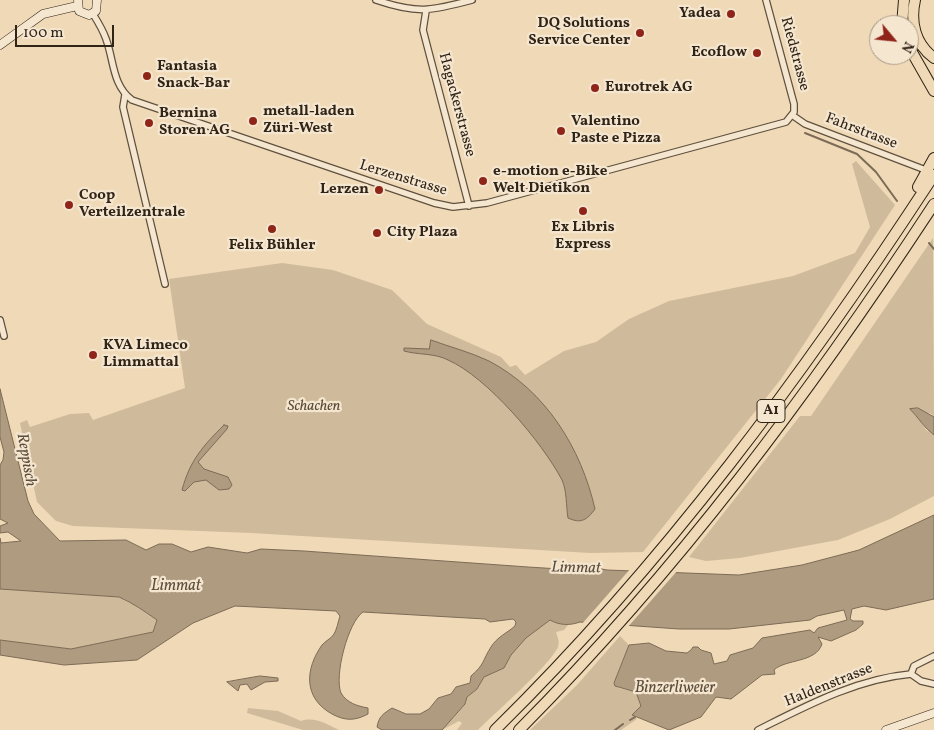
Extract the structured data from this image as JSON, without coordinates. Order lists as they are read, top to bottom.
{
  "streets": {
    "highway": ["A1"],
    "street": [
      "Riedstrasse",
      "Hagackerstrasse",
      "Fahrstrasse",
      "Lerzenstrasse",
      "Haldenstrasse"
    ]
  },
  "crossings": [
    ["Riedstrasse", "Fahrstrasse"],
    ["Riedstrasse", "Lerzenstrasse"],
    ["Hagackerstrasse", "Lerzenstrasse"],
    ["Fahrstrasse", "Lerzenstrasse"]
  ],
  "water": ["Reppisch", "Limmat", "Binzerliweier"],
  "parks": ["Schachen"],
  "places": [
    "Yadea",
    "DQ Solutions Service Center",
    "Ecoflow",
    "Fantasia Snack-Bar",
    "Eurotrek AG",
    "metall-laden Züri-West",
    "Bernina Storen AG",
    "Valentino Paste e Pizza",
    "e-motion e-Bike Welt Dietikon",
    "Lerzen",
    "Coop Verteilzentrale",
    "Ex Libris Express",
    "Felix Bühler",
    "City Plaza",
    "KVA Limeco Limmattal"
  ],
  "scale_bar": "100 m",
  "north": "bottom right"
}
